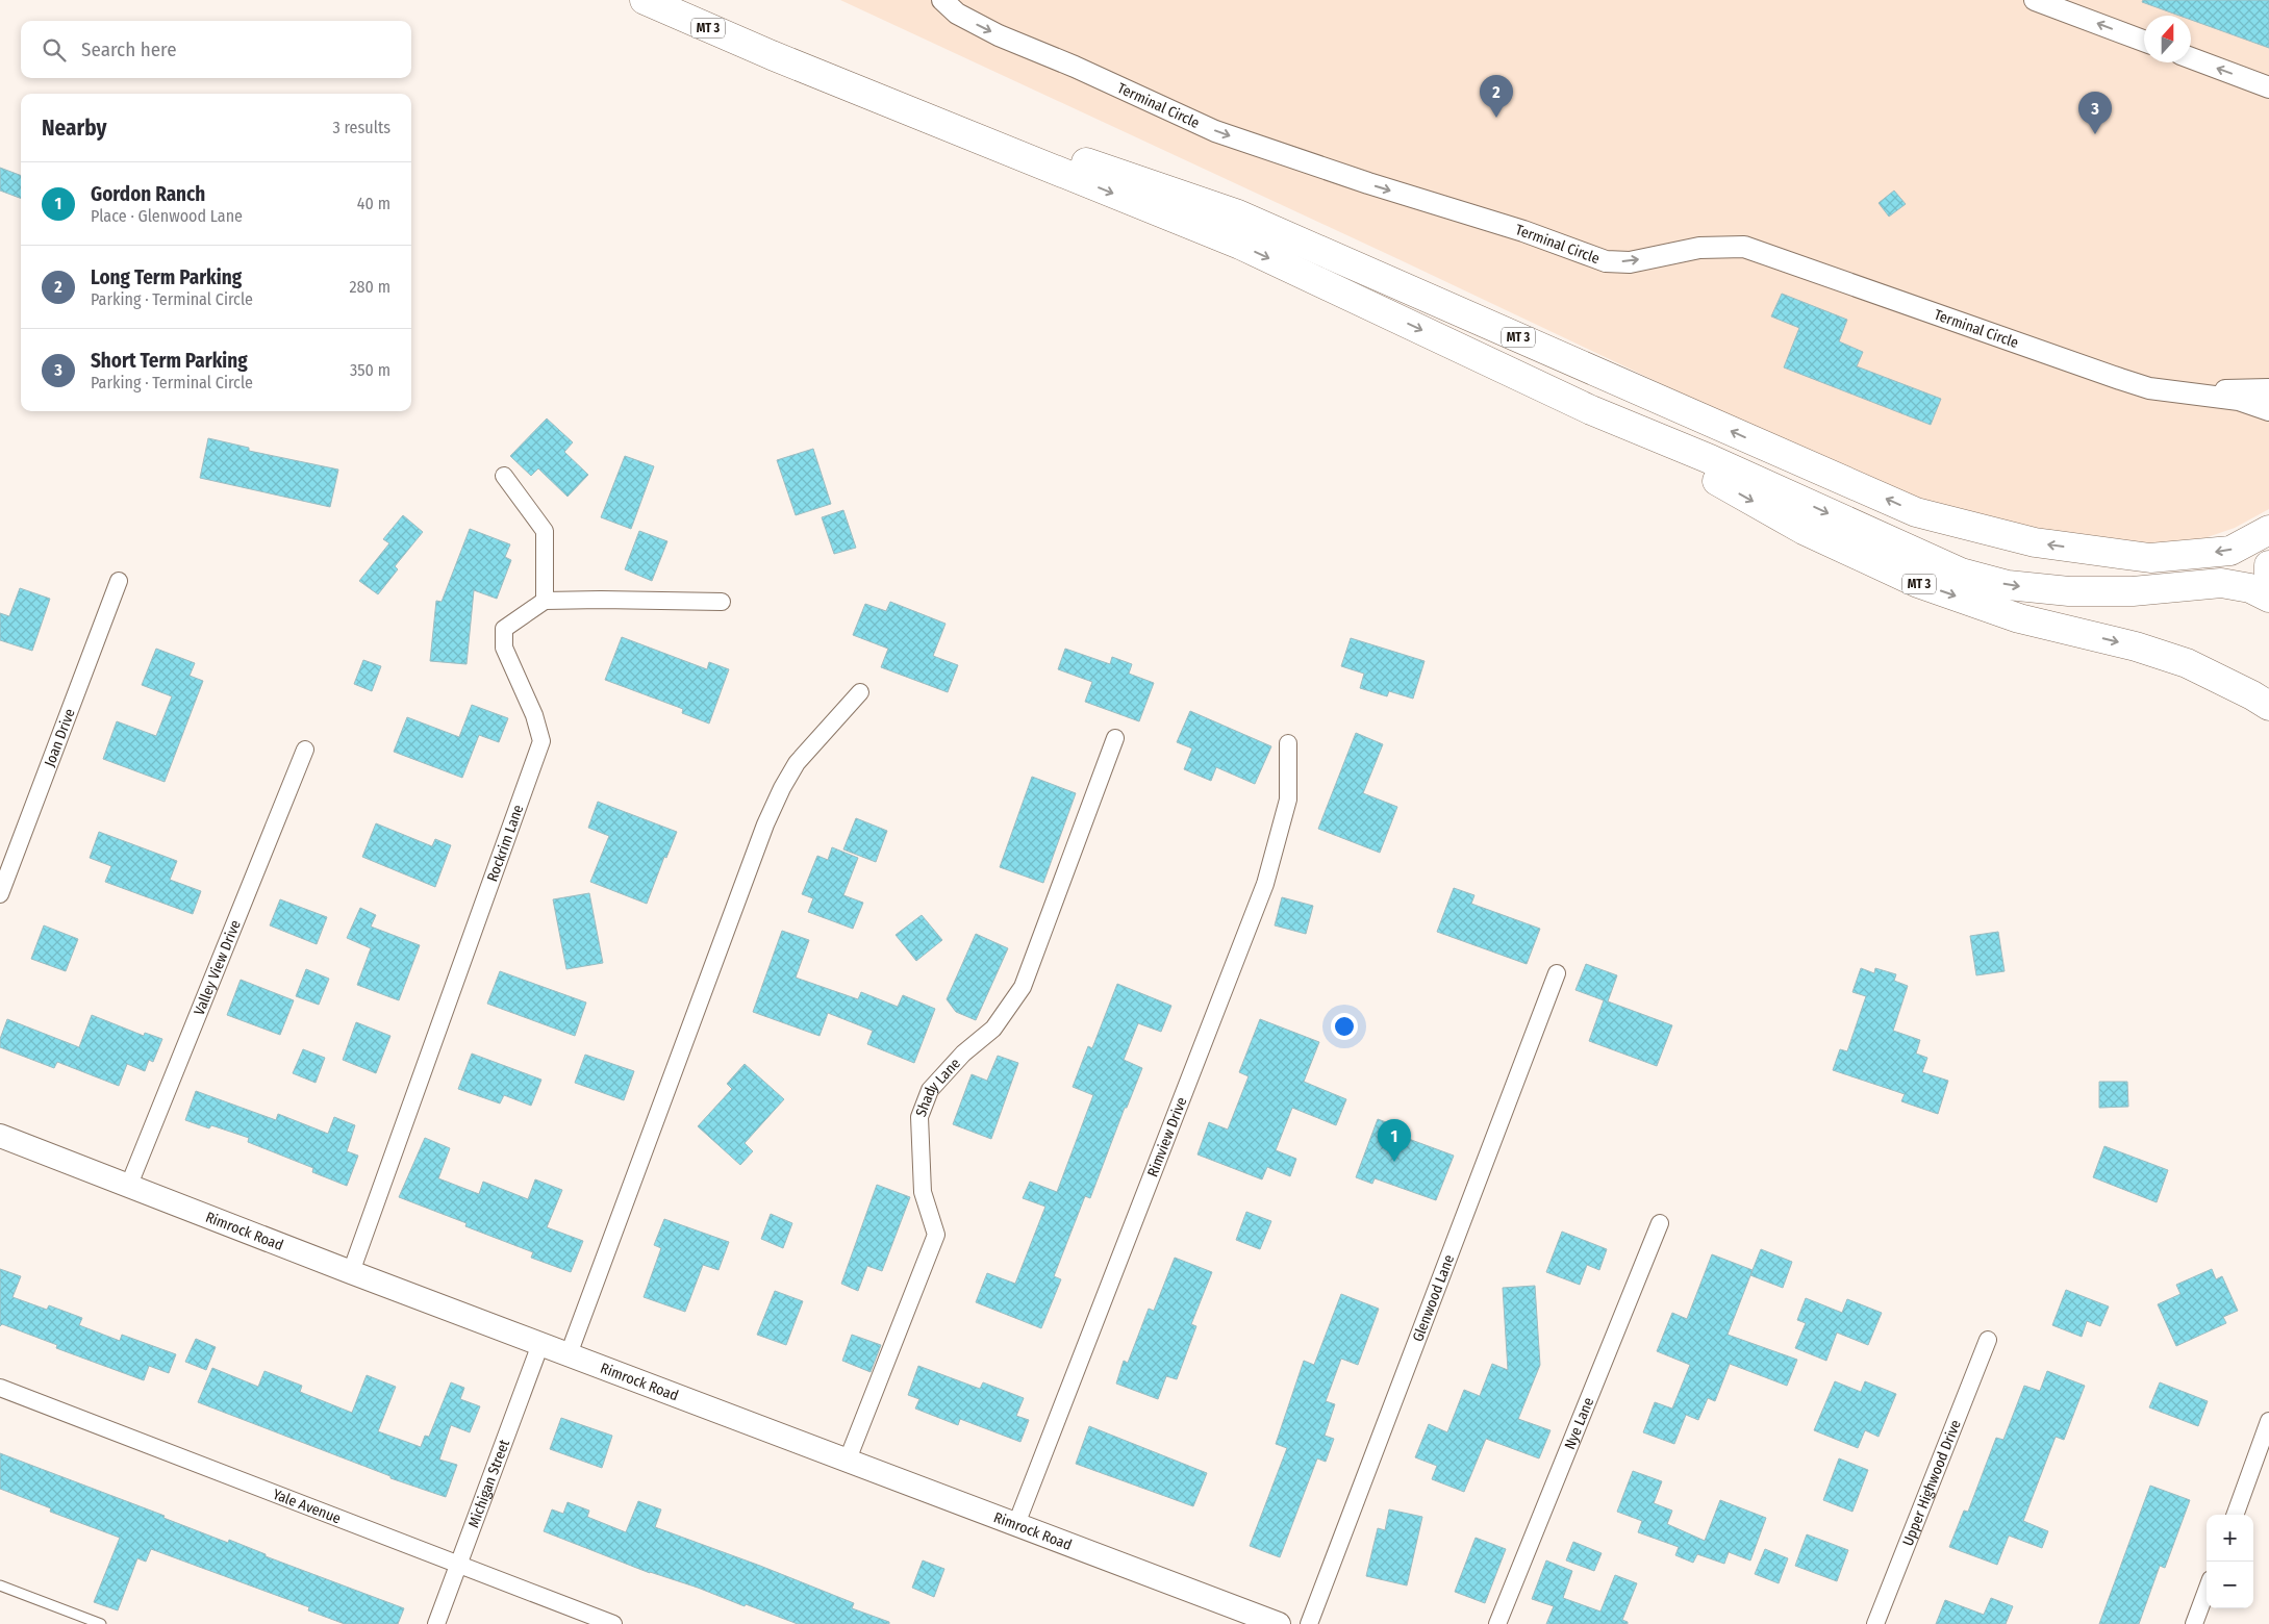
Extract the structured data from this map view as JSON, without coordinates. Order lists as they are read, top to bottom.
{
  "streets": {
    "highway": ["MT 3"],
    "main road": ["Rimrock Road"],
    "street": [
      "Terminal Circle",
      "Joan Drive",
      "Rockrim Lane",
      "Valley View Drive",
      "Shady Lane",
      "Rimview Drive",
      "Glenwood Lane",
      "Nye Lane",
      "Upper Highwood Drive",
      "Michigan Street",
      "Yale Avenue"
    ]
  },
  "crossings": [
    ["Rockrim Lane", "Rimrock Road"],
    ["Valley View Drive", "Rimrock Road"],
    ["Shady Lane", "Rimrock Road"],
    ["Rimview Drive", "Rimrock Road"],
    ["Rimrock Road", "Michigan Street"],
    ["Michigan Street", "Yale Avenue"]
  ],
  "one_way": ["Terminal Circle"],
  "north": "top",
  "page": {
    "search": "Search here",
    "pins": ["2", "3", "1"],
    "heading": ["Nearby", "3 results"],
    "list": [
      {
        "mark": "1",
        "name": "Gordon Ranch",
        "note": "Place · Glenwood Lane",
        "value": "40 m"
      },
      {
        "mark": "2",
        "name": "Long Term Parking",
        "note": "Parking · Terminal Circle",
        "value": "280 m"
      },
      {
        "mark": "3",
        "name": "Short Term Parking",
        "note": "Parking · Terminal Circle",
        "value": "350 m"
      }
    ],
    "map_buttons": ["+", "−"]
  }
}
